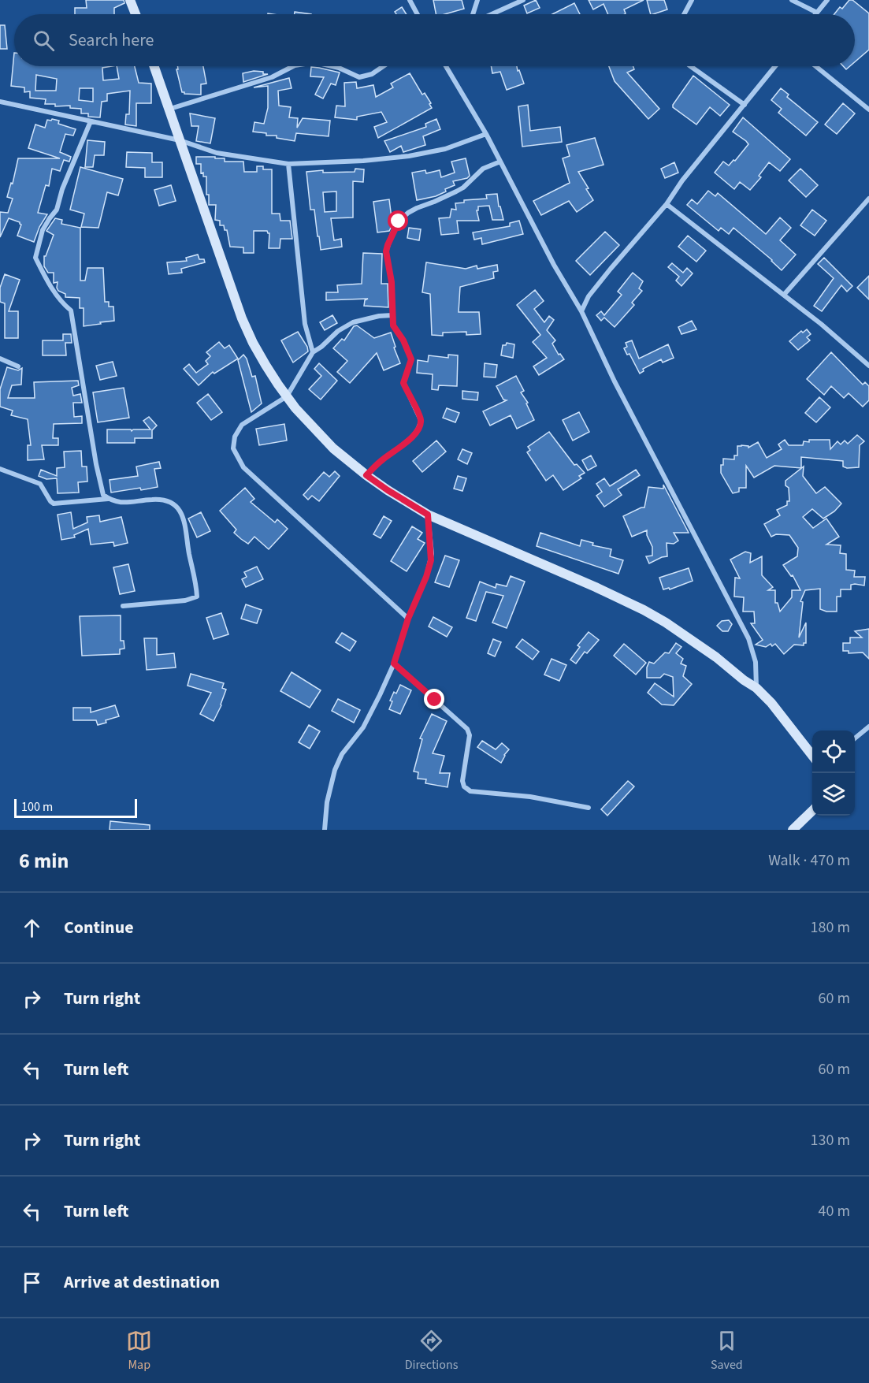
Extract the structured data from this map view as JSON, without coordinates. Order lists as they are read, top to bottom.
{
  "scale_bar": "100 m",
  "page": {
    "search": "Search here",
    "scale": "100 m",
    "heading": ["6 min", "Walk · 470 m"],
    "list": [
      ["Continue", "180 m"],
      ["Turn right", "60 m"],
      ["Turn left", "60 m"],
      ["Turn right", "130 m"],
      ["Turn left", "40 m"],
      "Arrive at destination"
    ],
    "nav": ["Map", "Directions", "Saved"]
  }
}
